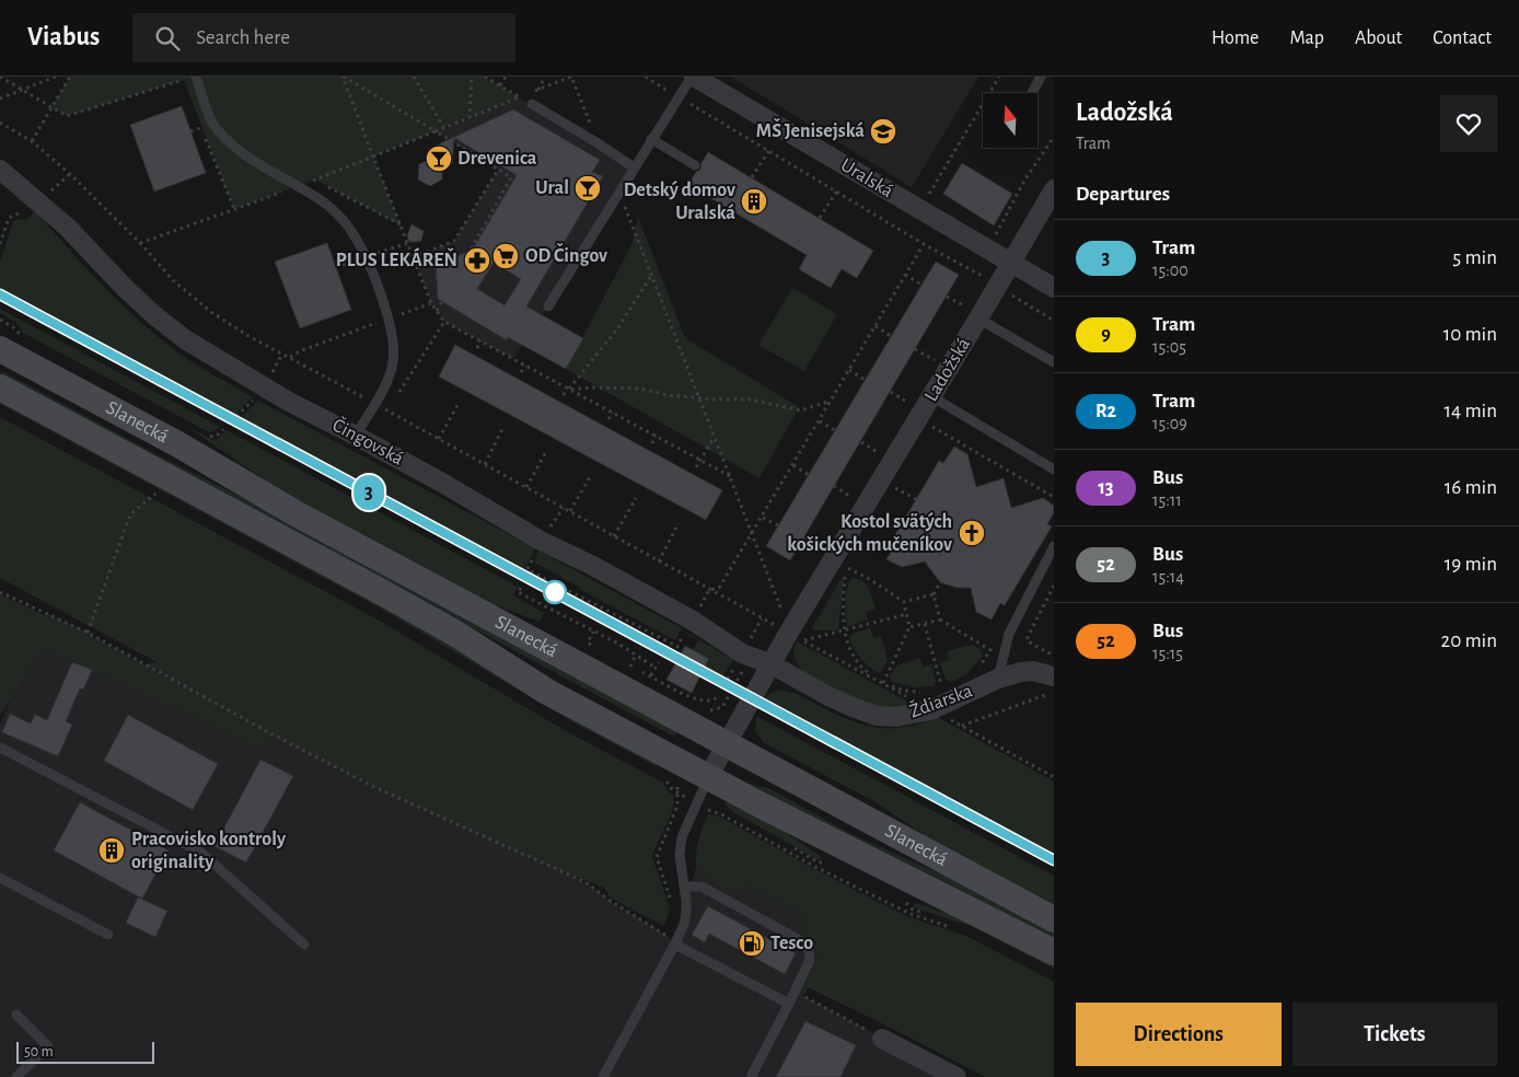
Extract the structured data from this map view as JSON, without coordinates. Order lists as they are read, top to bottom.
{
  "streets": {
    "main road": ["Slanecká"],
    "street": [
      "Uralská",
      "Ladožská",
      "Čingovská",
      "Ždiarska"
    ]
  },
  "crossings": [
    ["Uralská", "Ladožská"],
    ["Ladožská", "Slanecká"],
    ["Ladožská", "Čingovská"],
    ["Ladožská", "Ždiarska"],
    ["Čingovská", "Ždiarska"]
  ],
  "places": {
    "school or university": ["MŠ Jenisejská"],
    "bar": ["Drevenica", "Ural"],
    "building": ["Detský domov Uralská", "Pracovisko kontroly originality"],
    "supermarket": ["OD Čingov"],
    "pharmacy": ["PLUS LEKÁREŇ"],
    "church": ["Kostol svätých košických mučeníkov"],
    "fuel station": ["Tesco"]
  },
  "lines": ["tram line 3"],
  "scale_bar": "50 m",
  "north": "top",
  "page": {
    "header": "Viabus",
    "search": "Search here",
    "nav": [
      "Home",
      "Map",
      "About",
      "Contact"
    ],
    "on_map": "3",
    "heading": [
      ["Ladožská", "Tram"],
      "Departures"
    ],
    "list": [
      {
        "mark": "3",
        "name": "Tram",
        "note": "15:00",
        "value": "5 min"
      },
      {
        "mark": "9",
        "name": "Tram",
        "note": "15:05",
        "value": "10 min"
      },
      {
        "mark": "R2",
        "name": "Tram",
        "note": "15:09",
        "value": "14 min"
      },
      {
        "mark": "13",
        "name": "Bus",
        "note": "15:11",
        "value": "16 min"
      },
      {
        "mark": "52",
        "name": "Bus",
        "note": "15:14",
        "value": "19 min"
      },
      {
        "mark": "52",
        "name": "Bus",
        "note": "15:15",
        "value": "20 min"
      }
    ],
    "buttons": ["Directions", "Tickets"],
    "scale": "50 m"
  }
}
